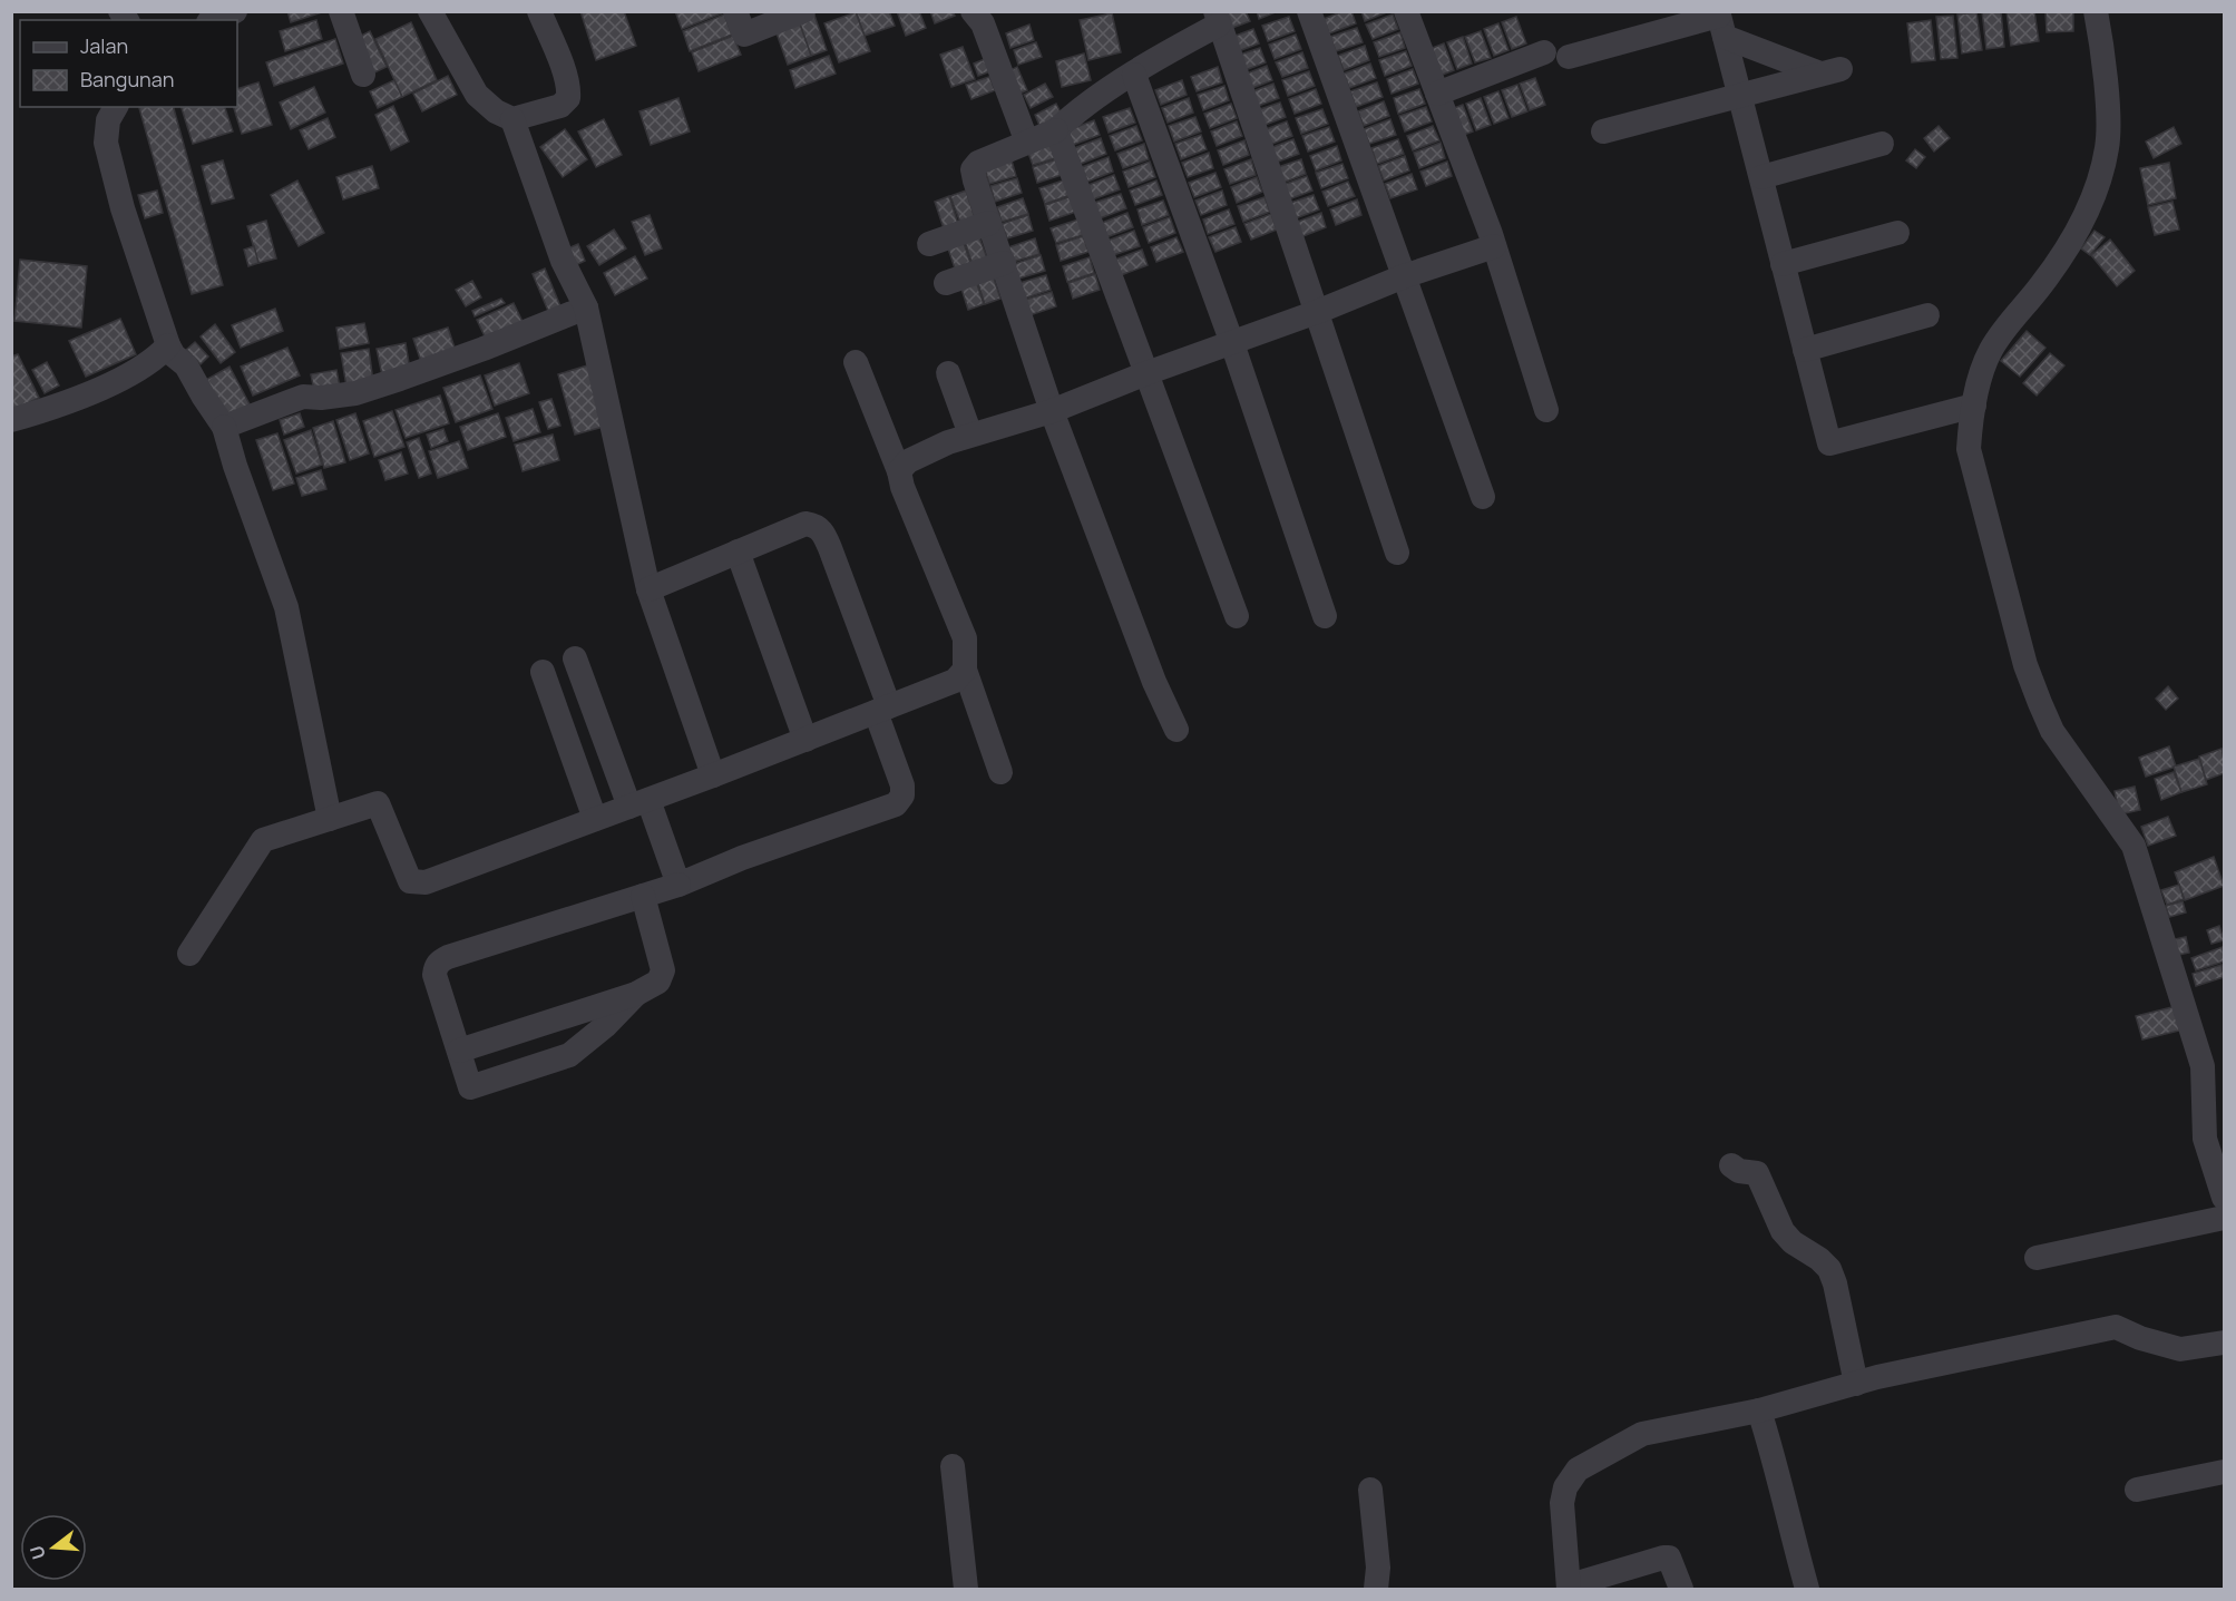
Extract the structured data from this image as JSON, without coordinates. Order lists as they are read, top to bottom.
{
  "legend": ["Jalan", "Bangunan"],
  "north": "left"
}
